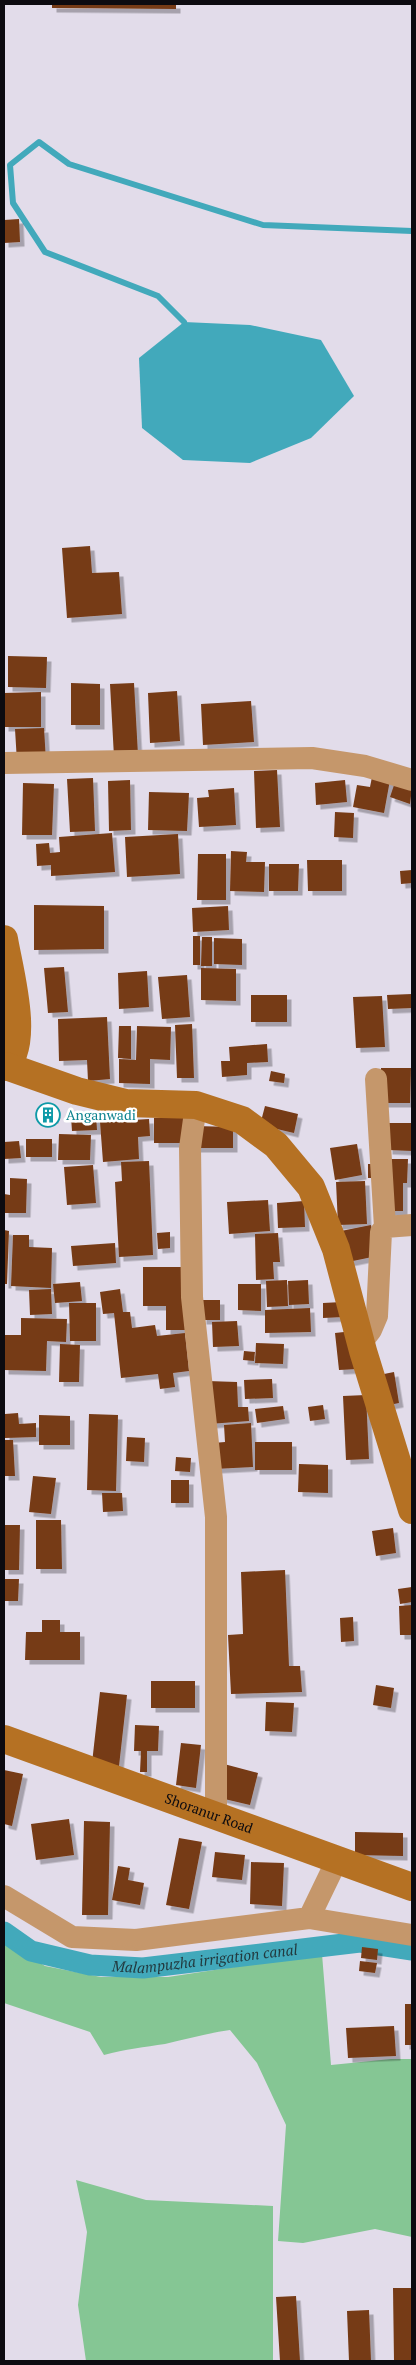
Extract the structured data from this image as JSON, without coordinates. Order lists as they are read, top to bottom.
{
  "streets": {
    "street": ["Shoranur Road"]
  },
  "water": ["Malampuzha irrigation canal"],
  "places": {
    "building": ["Anganwadi"]
  }
}
